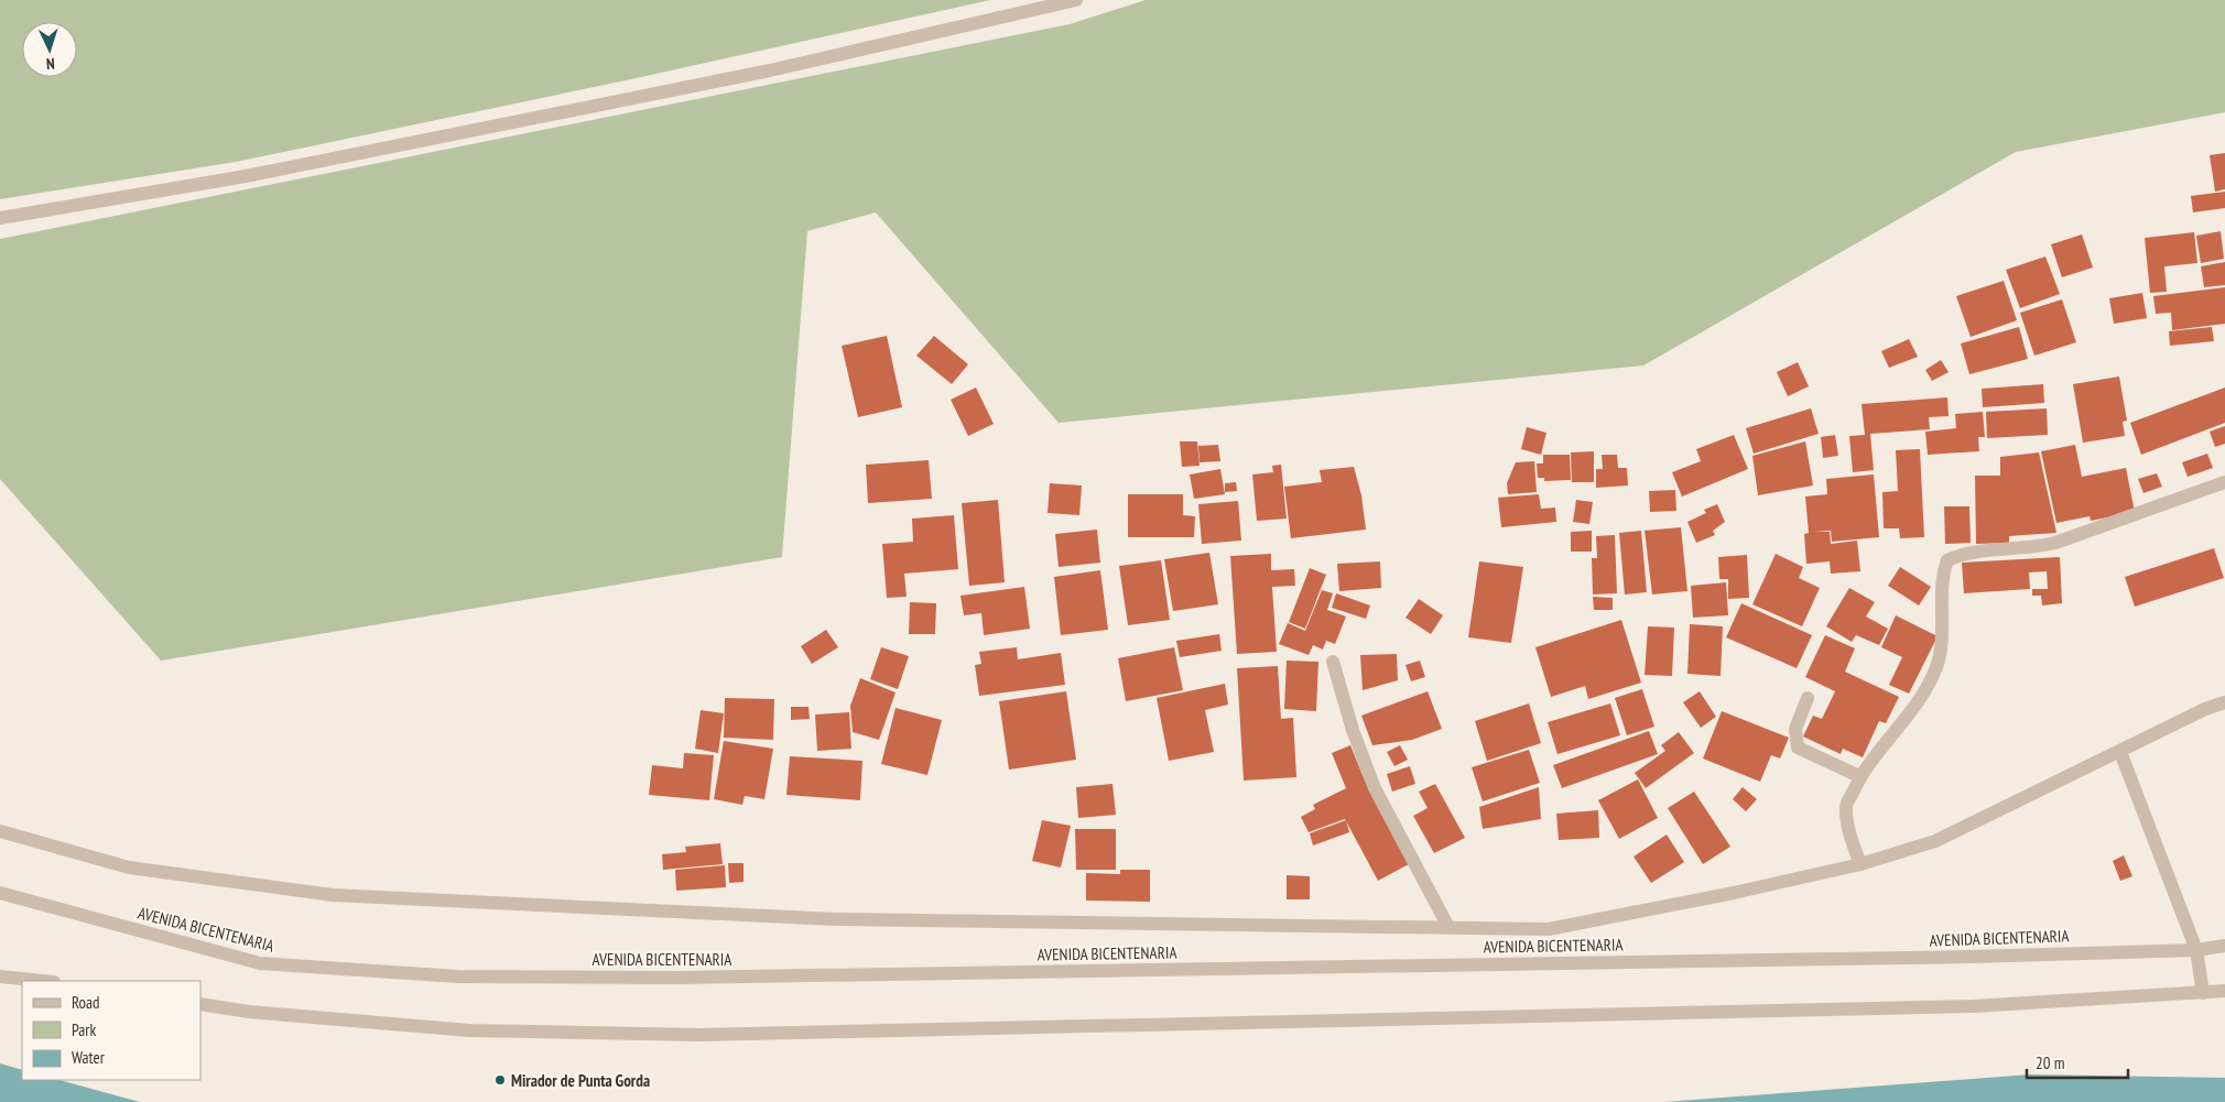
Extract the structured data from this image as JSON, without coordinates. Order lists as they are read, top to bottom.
{
  "streets": {
    "street": ["AVENIDA BICENTENARIA"]
  },
  "places": ["Mirador de Punta Gorda"],
  "legend": ["Road", "Park", "Water"],
  "scale_bar": "20 m",
  "north": "bottom"
}
